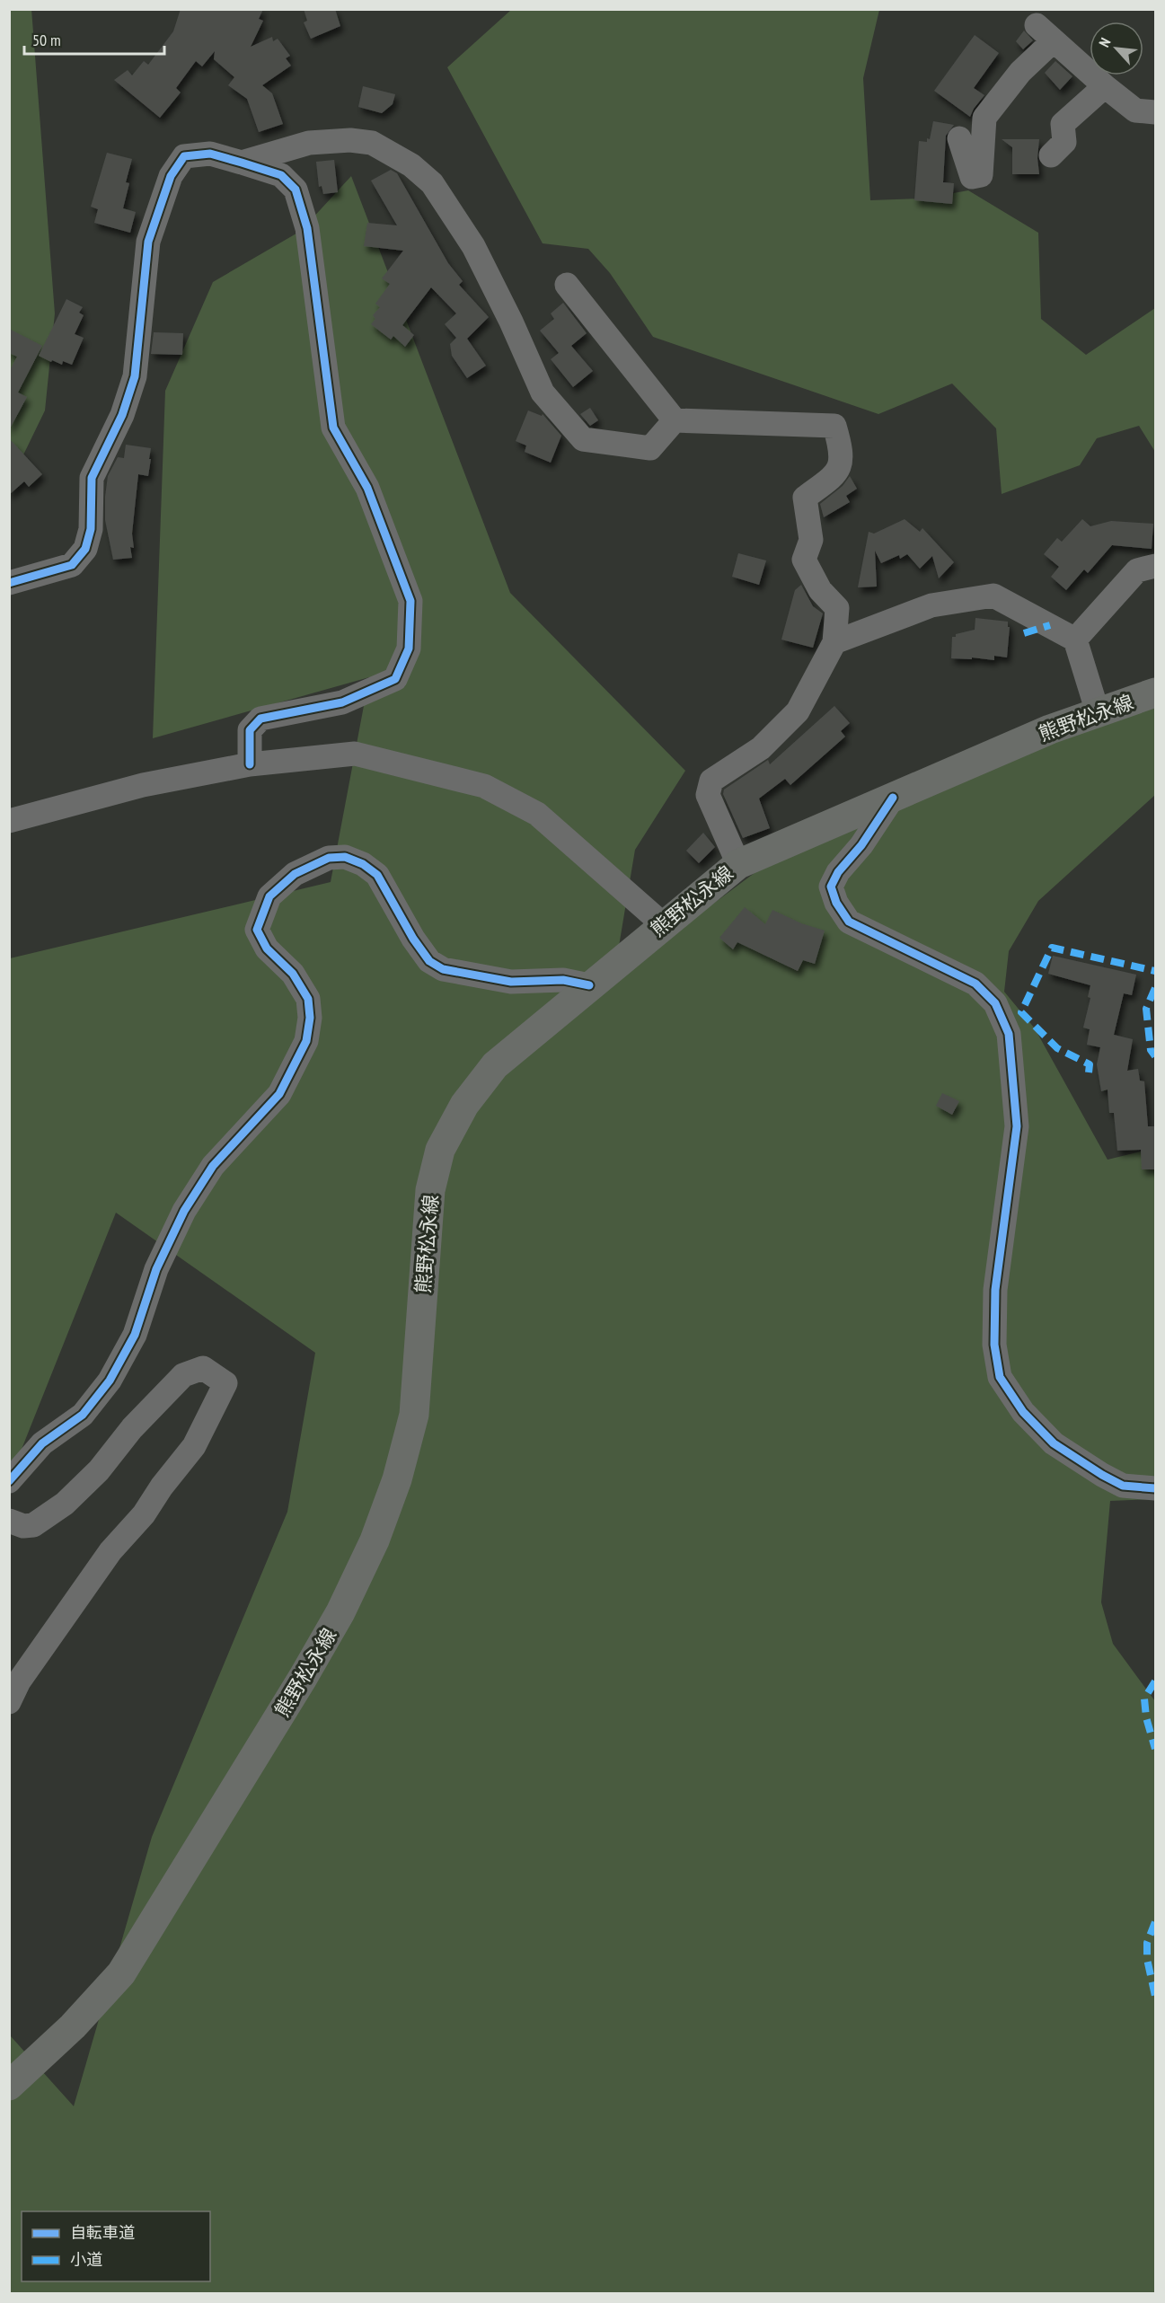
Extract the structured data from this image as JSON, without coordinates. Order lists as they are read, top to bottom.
{
  "streets": {
    "main road": ["熊野松永線"]
  },
  "legend": ["自転車道", "小道"],
  "scale_bar": "50 m",
  "north": "top left"
}
